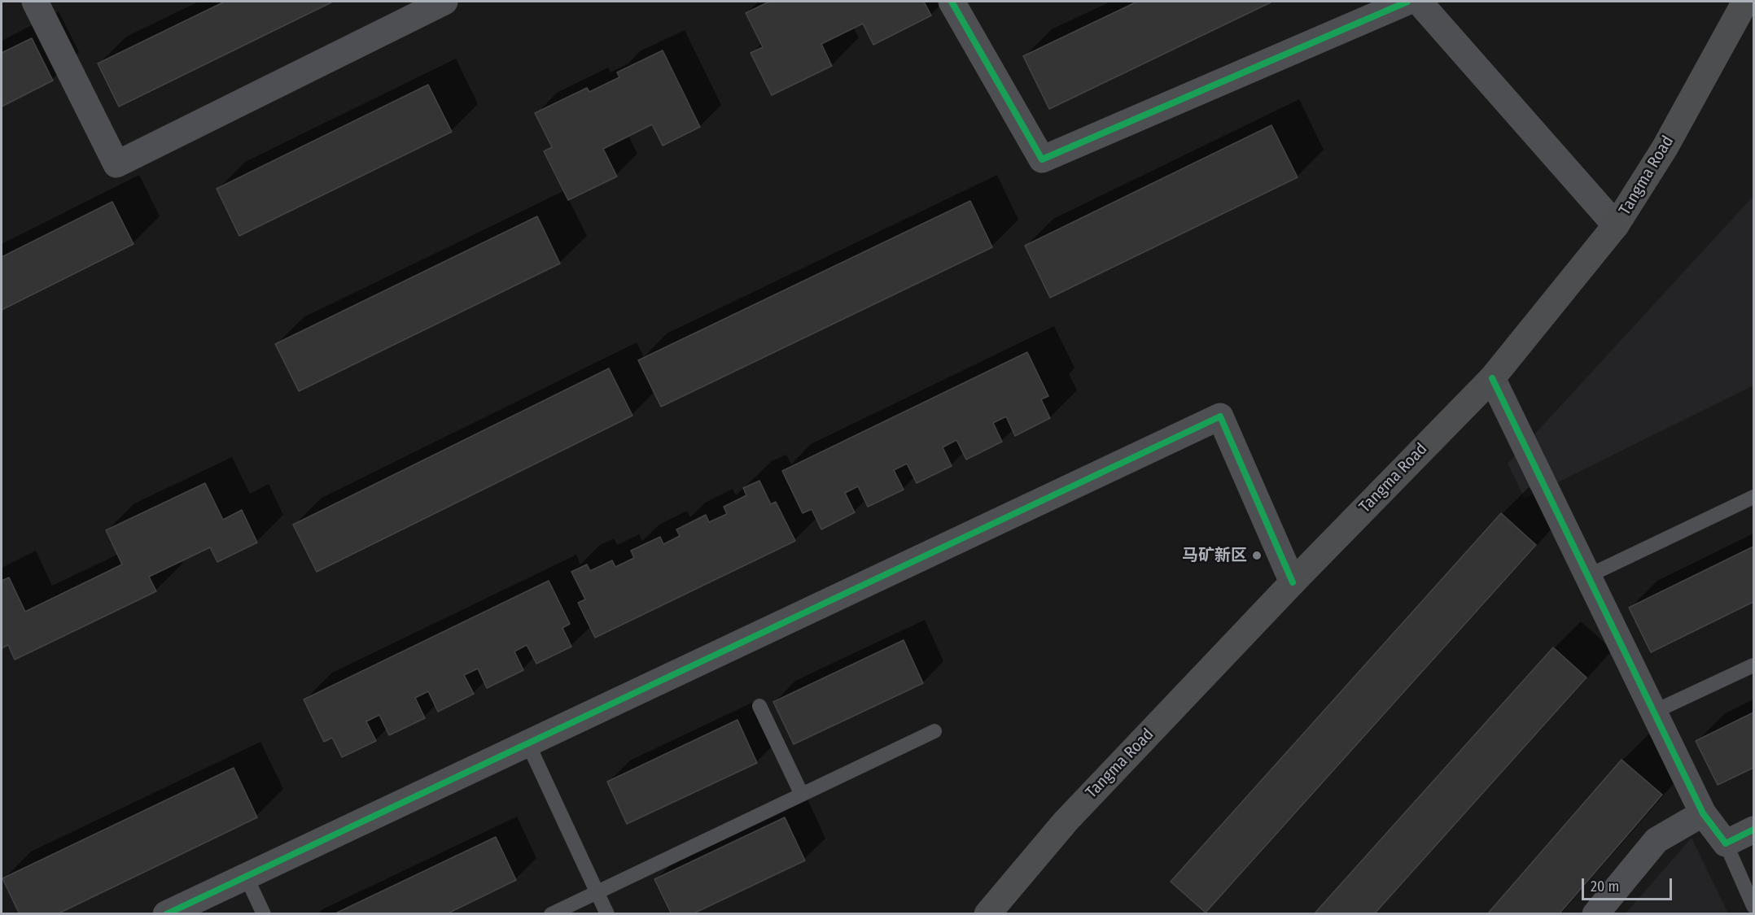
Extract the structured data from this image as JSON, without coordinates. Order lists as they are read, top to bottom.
{
  "streets": {
    "main road": ["Tangma Road"]
  },
  "places": ["马矿新区"],
  "scale_bar": "20 m"
}
